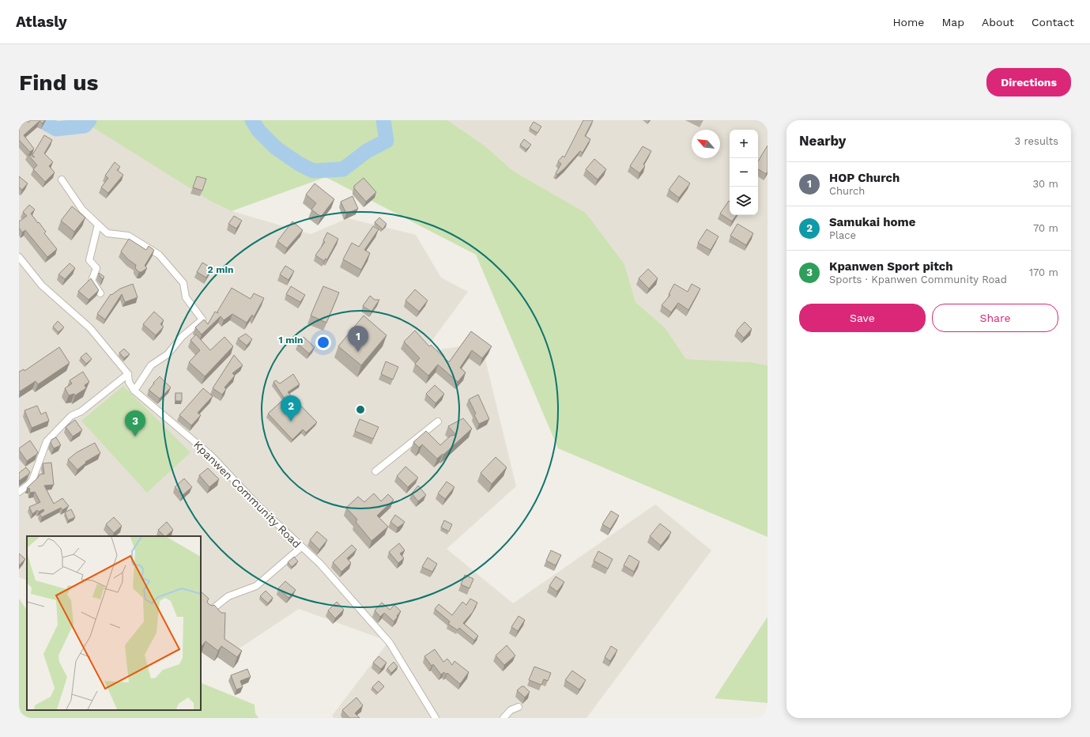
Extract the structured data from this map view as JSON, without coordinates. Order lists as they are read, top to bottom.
{
  "streets": {
    "street": ["Kpanwen Community Road"]
  },
  "north": "top left",
  "page": {
    "header": "Atlasly",
    "nav": [
      "Home",
      "Map",
      "About",
      "Contact"
    ],
    "buttons": [
      "Directions",
      ["Save", "Share"]
    ],
    "title": "Find us",
    "heading": ["Nearby", "3 results"],
    "map_buttons": ["+", "−"],
    "list": [
      {
        "mark": "1",
        "name": "HOP Church",
        "note": "Church",
        "value": "30 m"
      },
      {
        "mark": "2",
        "name": "Samukai home",
        "note": "Place",
        "value": "70 m"
      },
      {
        "mark": "3",
        "name": "Kpanwen Sport pitch",
        "note": "Sports · Kpanwen Community Road",
        "value": "170 m"
      }
    ],
    "pins": ["1", "2", "3"]
  },
  "rings": ["2 min", "1 min"]
}
